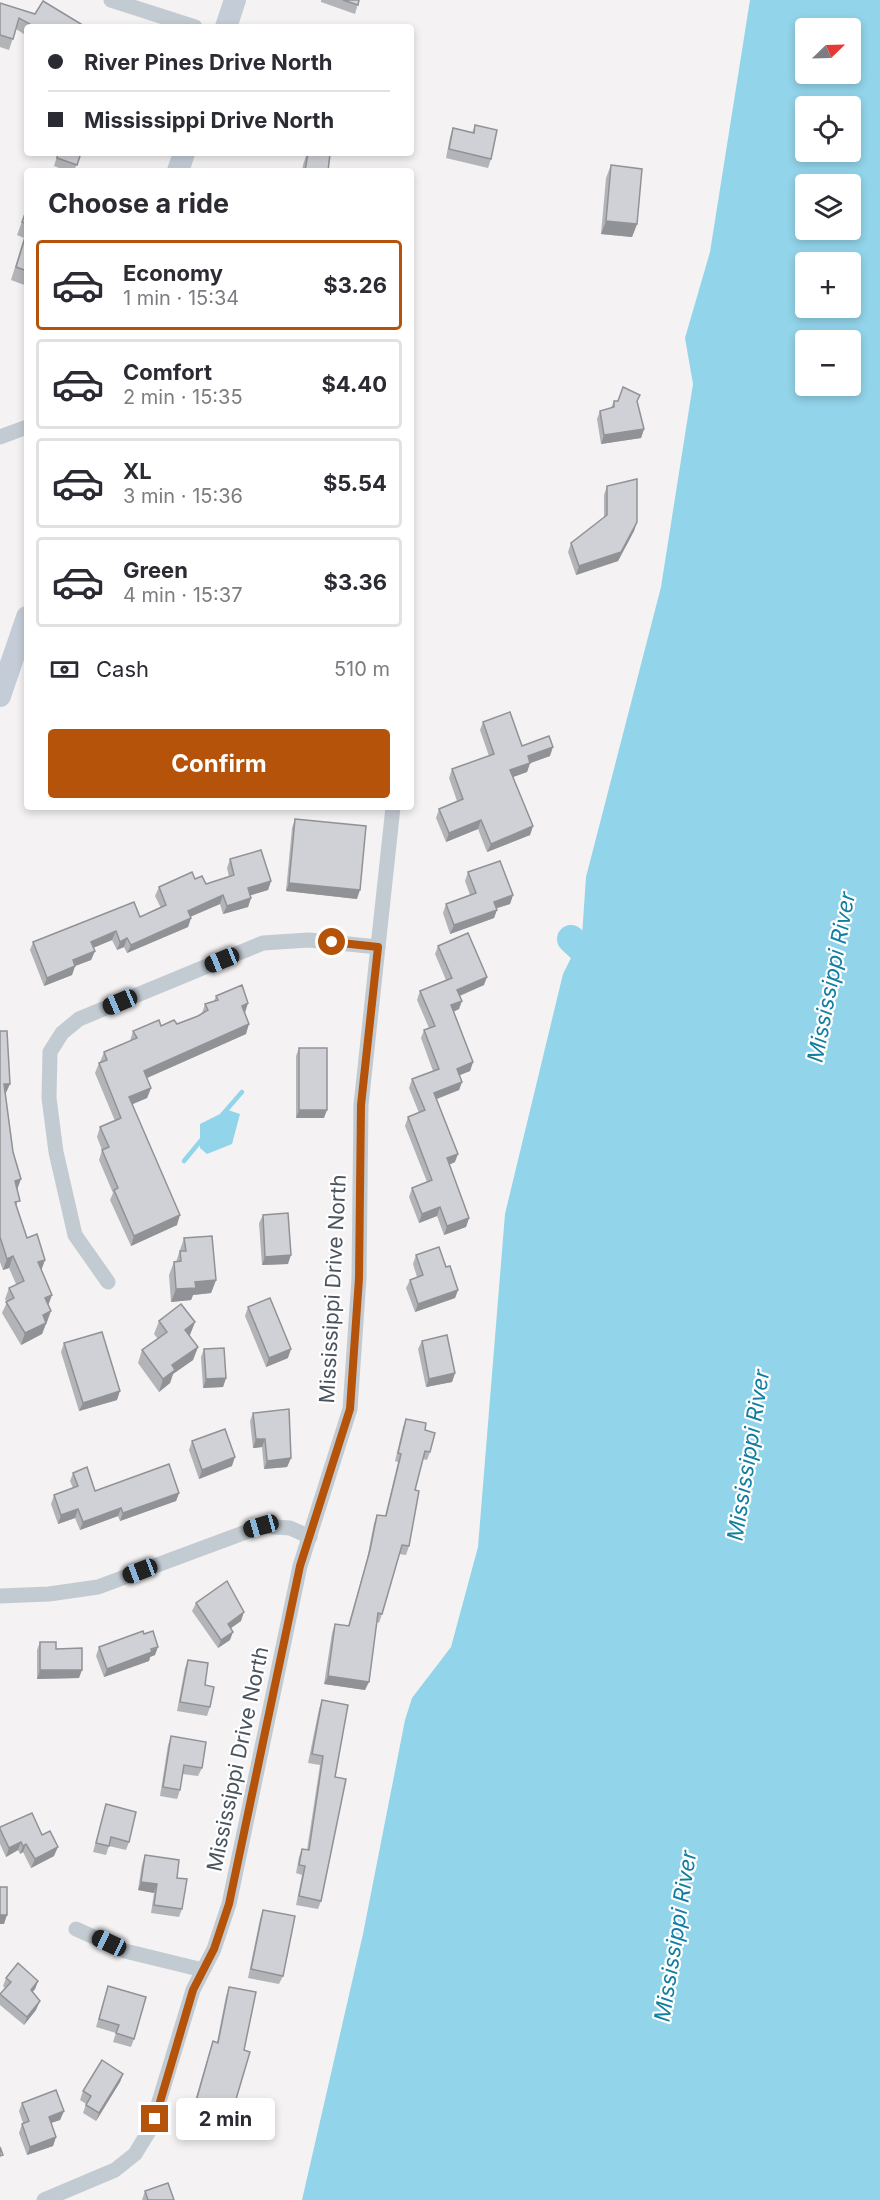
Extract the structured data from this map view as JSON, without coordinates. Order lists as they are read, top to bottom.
{
  "streets": {
    "street": ["Mississippi Drive North"]
  },
  "water": ["Mississippi River"],
  "north": "top right",
  "page": {
    "map_buttons": ["+", "−"],
    "banner": ["River Pines Drive North", "Mississippi Drive North"],
    "heading": "Choose a ride",
    "list": [
      {
        "name": "Economy",
        "note": "1 min · 15:34",
        "value": "$3.26"
      },
      {
        "name": "Comfort",
        "note": "2 min · 15:35",
        "value": "$4.40"
      },
      {
        "name": "XL",
        "note": "3 min · 15:36",
        "value": "$5.54"
      },
      {
        "name": "Green",
        "note": "4 min · 15:37",
        "value": "$3.36"
      }
    ],
    "pay": ["Cash", "510 m"],
    "buttons": "Confirm",
    "bubble": "2 min"
  }
}
